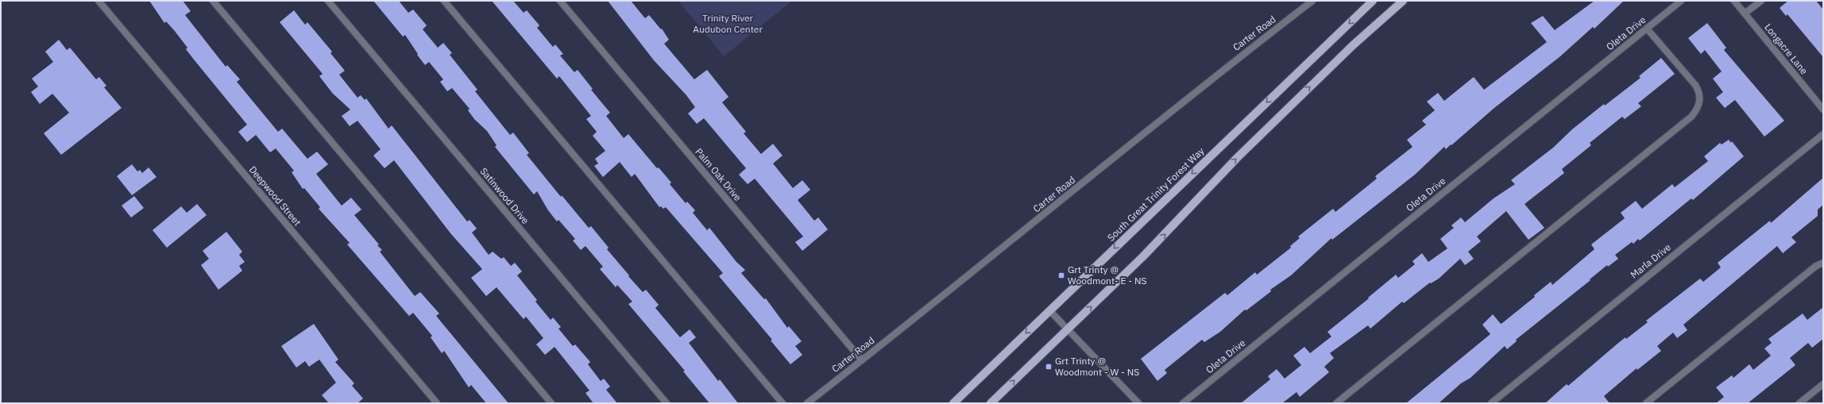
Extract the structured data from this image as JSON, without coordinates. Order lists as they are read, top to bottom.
{
  "streets": {
    "main road": ["South Great Trinity Forest Way"],
    "street": [
      "Carter Road",
      "Oleta Drive",
      "Longacre Lane",
      "Palm Oak Drive",
      "Deepwood Street",
      "Satinwood Drive",
      "Marla Drive"
    ]
  },
  "crossings": [
    ["Carter Road", "Palm Oak Drive"]
  ],
  "parks": ["Trinity River Audubon Center"],
  "places": {
    "transit": ["Grt Trinty @ Woodmont- E - NS", "Grt Trinty @ Woodmont - W - NS"]
  }
}
